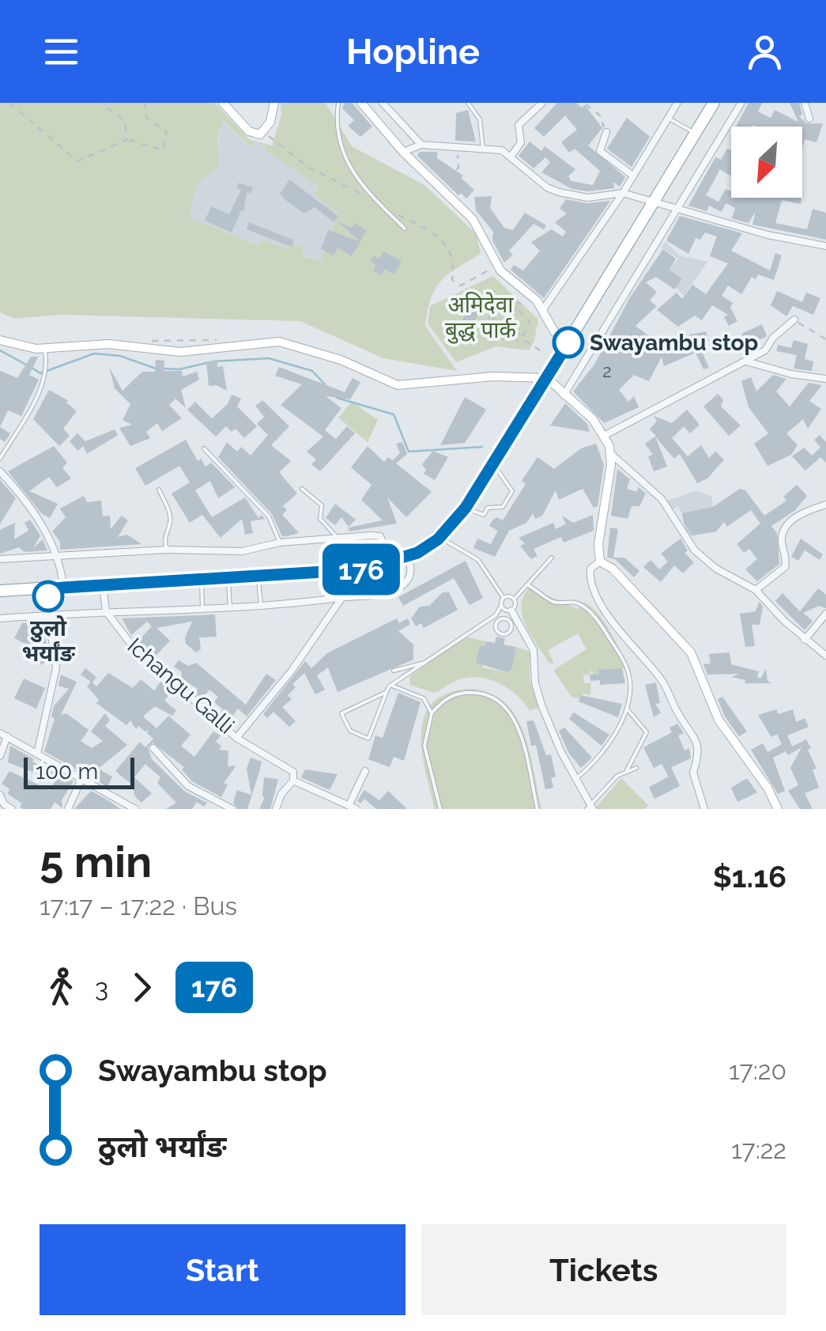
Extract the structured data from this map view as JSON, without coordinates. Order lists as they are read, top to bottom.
{
  "streets": {
    "street": ["Ichangu Galli"]
  },
  "parks": ["अमिदेवा बुद्ध पार्क"],
  "places": ["Swayambu stop", "ठुलो भर्यांङ"],
  "lines": ["bus line 176"],
  "house_numbers": ["2"],
  "scale_bar": "100 m",
  "north": "bottom left",
  "page": {
    "header": "Hopline",
    "on_map": "176",
    "scale": "100 m",
    "heading": ["5 min", "17:17 – 17:22 · Bus", "$1.16"],
    "legs": ["3", "176"],
    "list": [
      {
        "name": "Swayambu stop",
        "value": "17:20"
      },
      {
        "name": "ठुलो भर्यांङ",
        "value": "17:22"
      }
    ],
    "buttons": ["Start", "Tickets"]
  }
}
